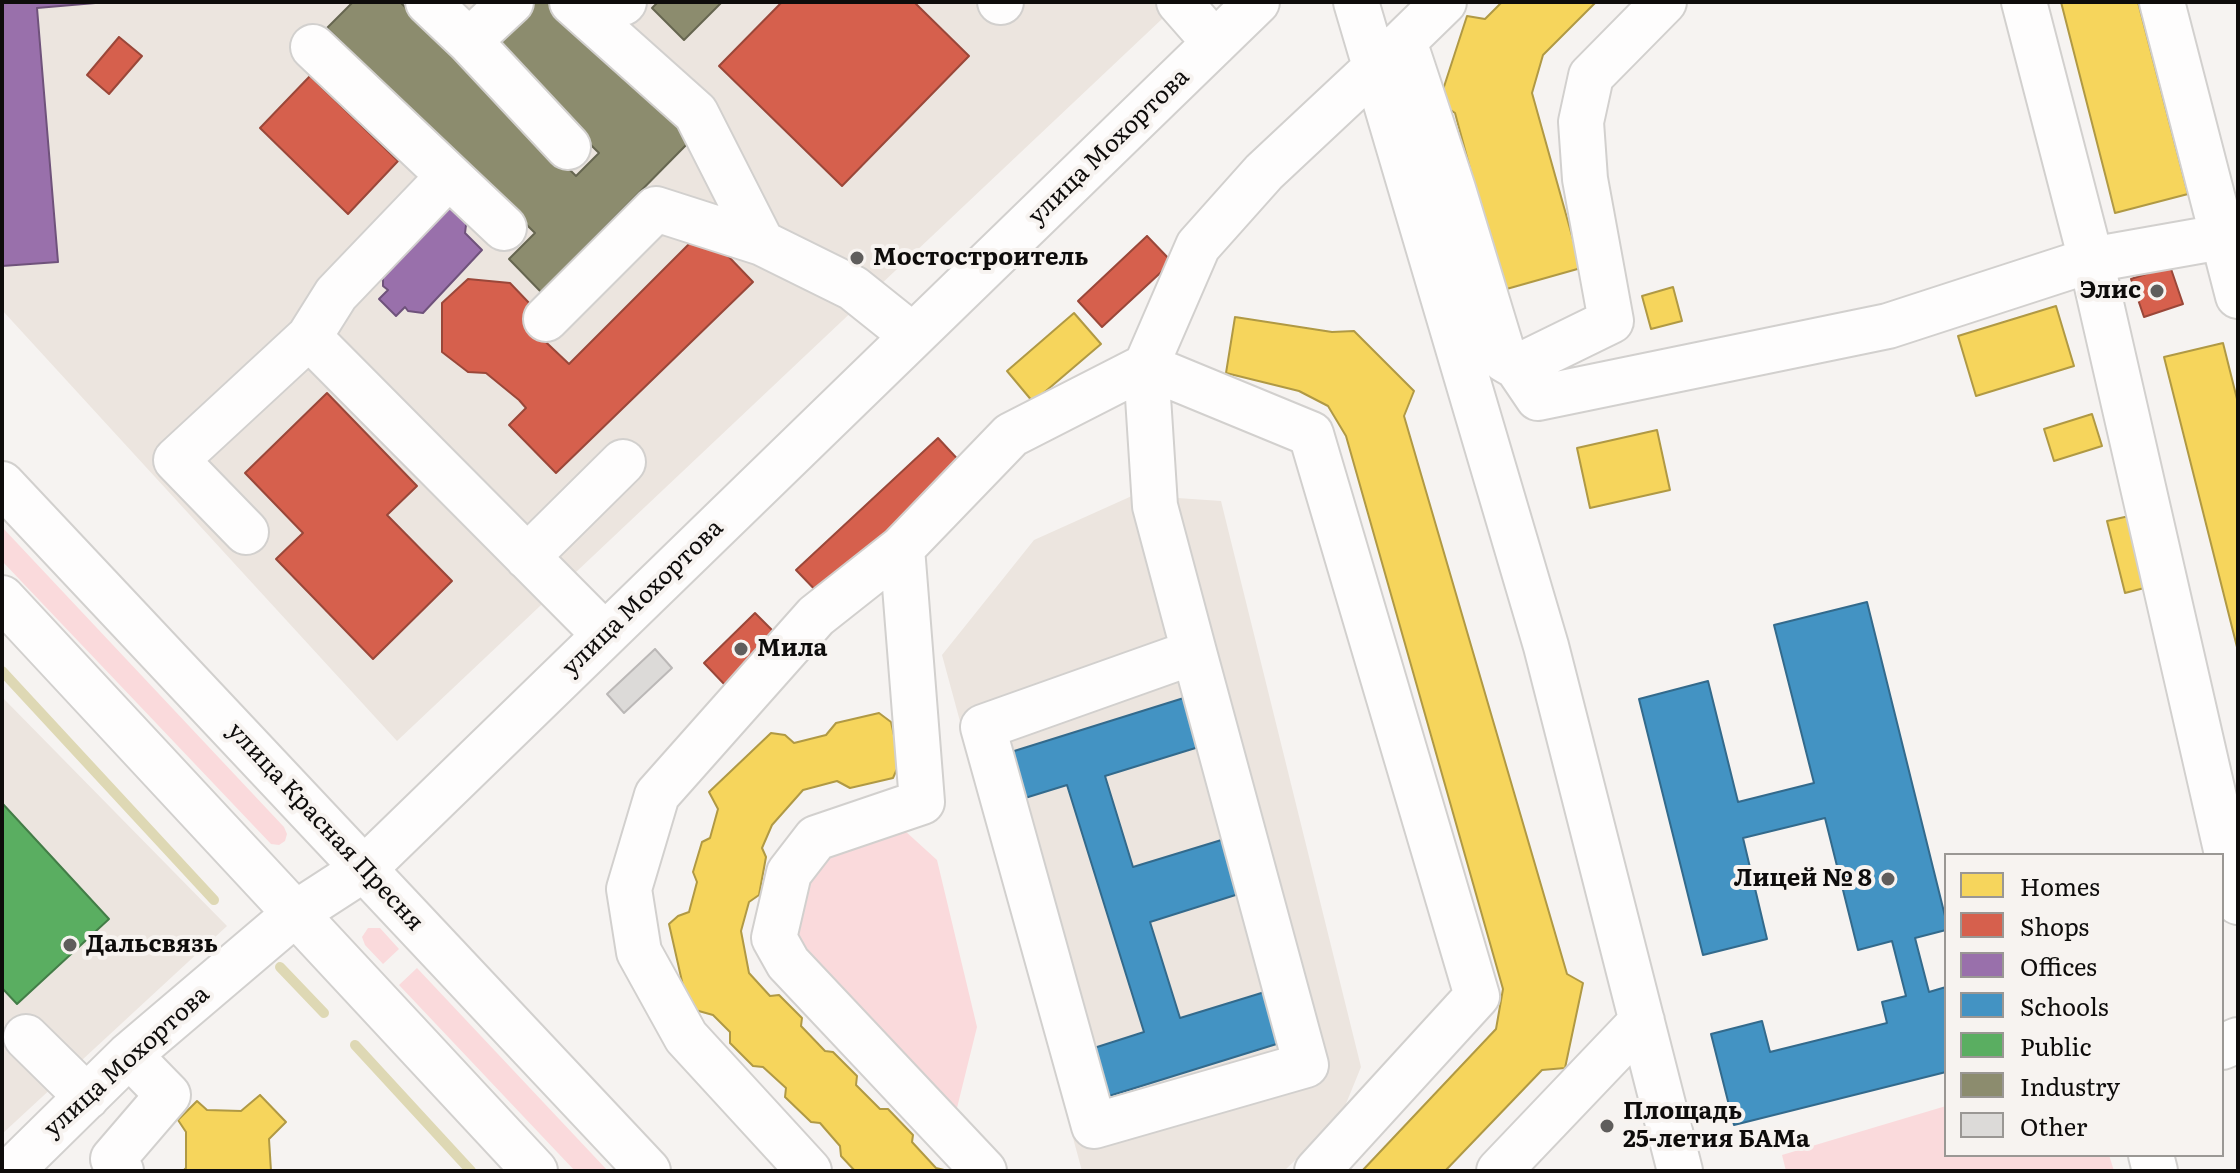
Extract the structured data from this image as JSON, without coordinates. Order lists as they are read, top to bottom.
{
  "streets": {
    "street": ["улица Мохортова", "улица Красная Пресня"]
  },
  "crossings": [
    ["улица Мохортова", "улица Красная Пресня"]
  ],
  "places": [
    "Мостостроитель",
    "Элис",
    "Мила",
    "Лицей № 8",
    "Дальсвязь",
    "Площадь 25-летия БАМа"
  ],
  "legend": [
    "Homes",
    "Shops",
    "Offices",
    "Schools",
    "Public",
    "Industry",
    "Other"
  ]
}
